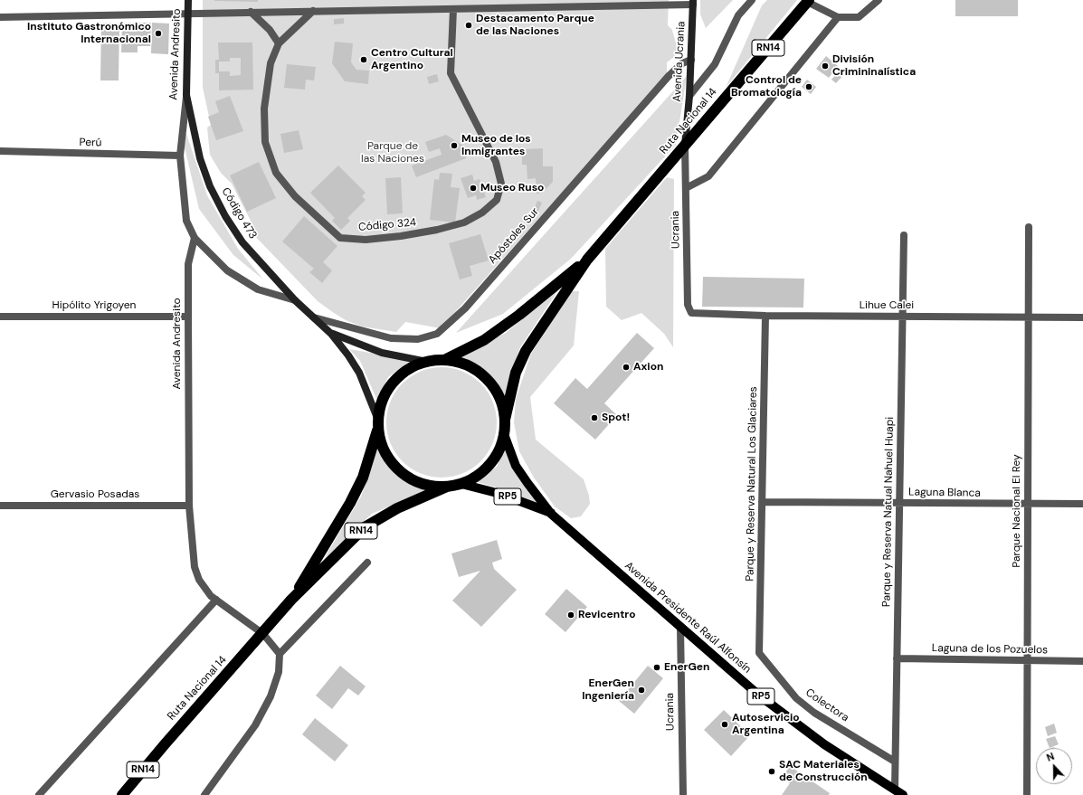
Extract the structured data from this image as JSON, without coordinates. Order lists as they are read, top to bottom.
{
  "streets": {
    "highway": ["RN14", "Ruta Nacional 14"],
    "main road": [
      "Avenida Andresito",
      "Avenida Ucrania",
      "Código 473",
      "RP5",
      "Avenida Presidente Raúl Alfonsín"
    ],
    "street": [
      "Perú",
      "Código 324",
      "Ucrania",
      "Apóstoles Sur",
      "Hipólito Yrigoyen",
      "Lihue Calei",
      "Parque y Reserva Natural Los Glaciares",
      "Laguna Blanca",
      "Gervasio Posadas",
      "Parque Nacional El Rey",
      "Parque y Reserva Natual Nahuel Huapi",
      "Laguna de los Pozuelos",
      "Colectora"
    ]
  },
  "crossings": [
    ["RN14", "Ruta Nacional 14"],
    ["RN14", "Avenida Presidente Raúl Alfonsín"],
    ["Avenida Andresito", "Ruta Nacional 14"],
    ["Avenida Andresito", "Perú"],
    ["Avenida Andresito", "Código 473"],
    ["Avenida Andresito", "Hipólito Yrigoyen"],
    ["Avenida Andresito", "Gervasio Posadas"],
    ["Avenida Ucrania", "Ruta Nacional 14"],
    ["Avenida Ucrania", "Ucrania"],
    ["Avenida Ucrania", "Apóstoles Sur"],
    ["Ruta Nacional 14", "Ucrania"],
    ["Ruta Nacional 14", "Avenida Presidente Raúl Alfonsín"],
    ["Código 473", "Apóstoles Sur"],
    ["Ucrania", "Lihue Calei"],
    ["Ucrania", "Avenida Presidente Raúl Alfonsín"],
    ["Lihue Calei", "Parque y Reserva Natural Los Glaciares"],
    ["Lihue Calei", "Parque Nacional El Rey"],
    ["Lihue Calei", "Parque y Reserva Natual Nahuel Huapi"],
    ["Parque y Reserva Natural Los Glaciares", "Laguna Blanca"],
    ["Parque y Reserva Natural Los Glaciares", "Colectora"],
    ["Laguna Blanca", "Parque Nacional El Rey"],
    ["Laguna Blanca", "Parque y Reserva Natual Nahuel Huapi"],
    ["Parque Nacional El Rey", "Laguna de los Pozuelos"],
    ["Parque y Reserva Natual Nahuel Huapi", "Avenida Presidente Raúl Alfonsín"],
    ["Parque y Reserva Natual Nahuel Huapi", "Laguna de los Pozuelos"],
    ["Parque y Reserva Natual Nahuel Huapi", "Colectora"]
  ],
  "parks": ["Parque de las Naciones"],
  "places": [
    "Destacamento Parque de las Naciones",
    "Instituto Gastronómico Internacional",
    "Centro Cultural Argentino",
    "División Crimininalística",
    "Control de Bromatología",
    "Museo de los Inmigrantes",
    "Museo Ruso",
    "Axion",
    "Spot!",
    "Revicentro",
    "EnerGen",
    "EnerGen Ingeniería",
    "Autoservicio Argentina",
    "SAC Materiales de Construcción"
  ],
  "north": "top"
}
